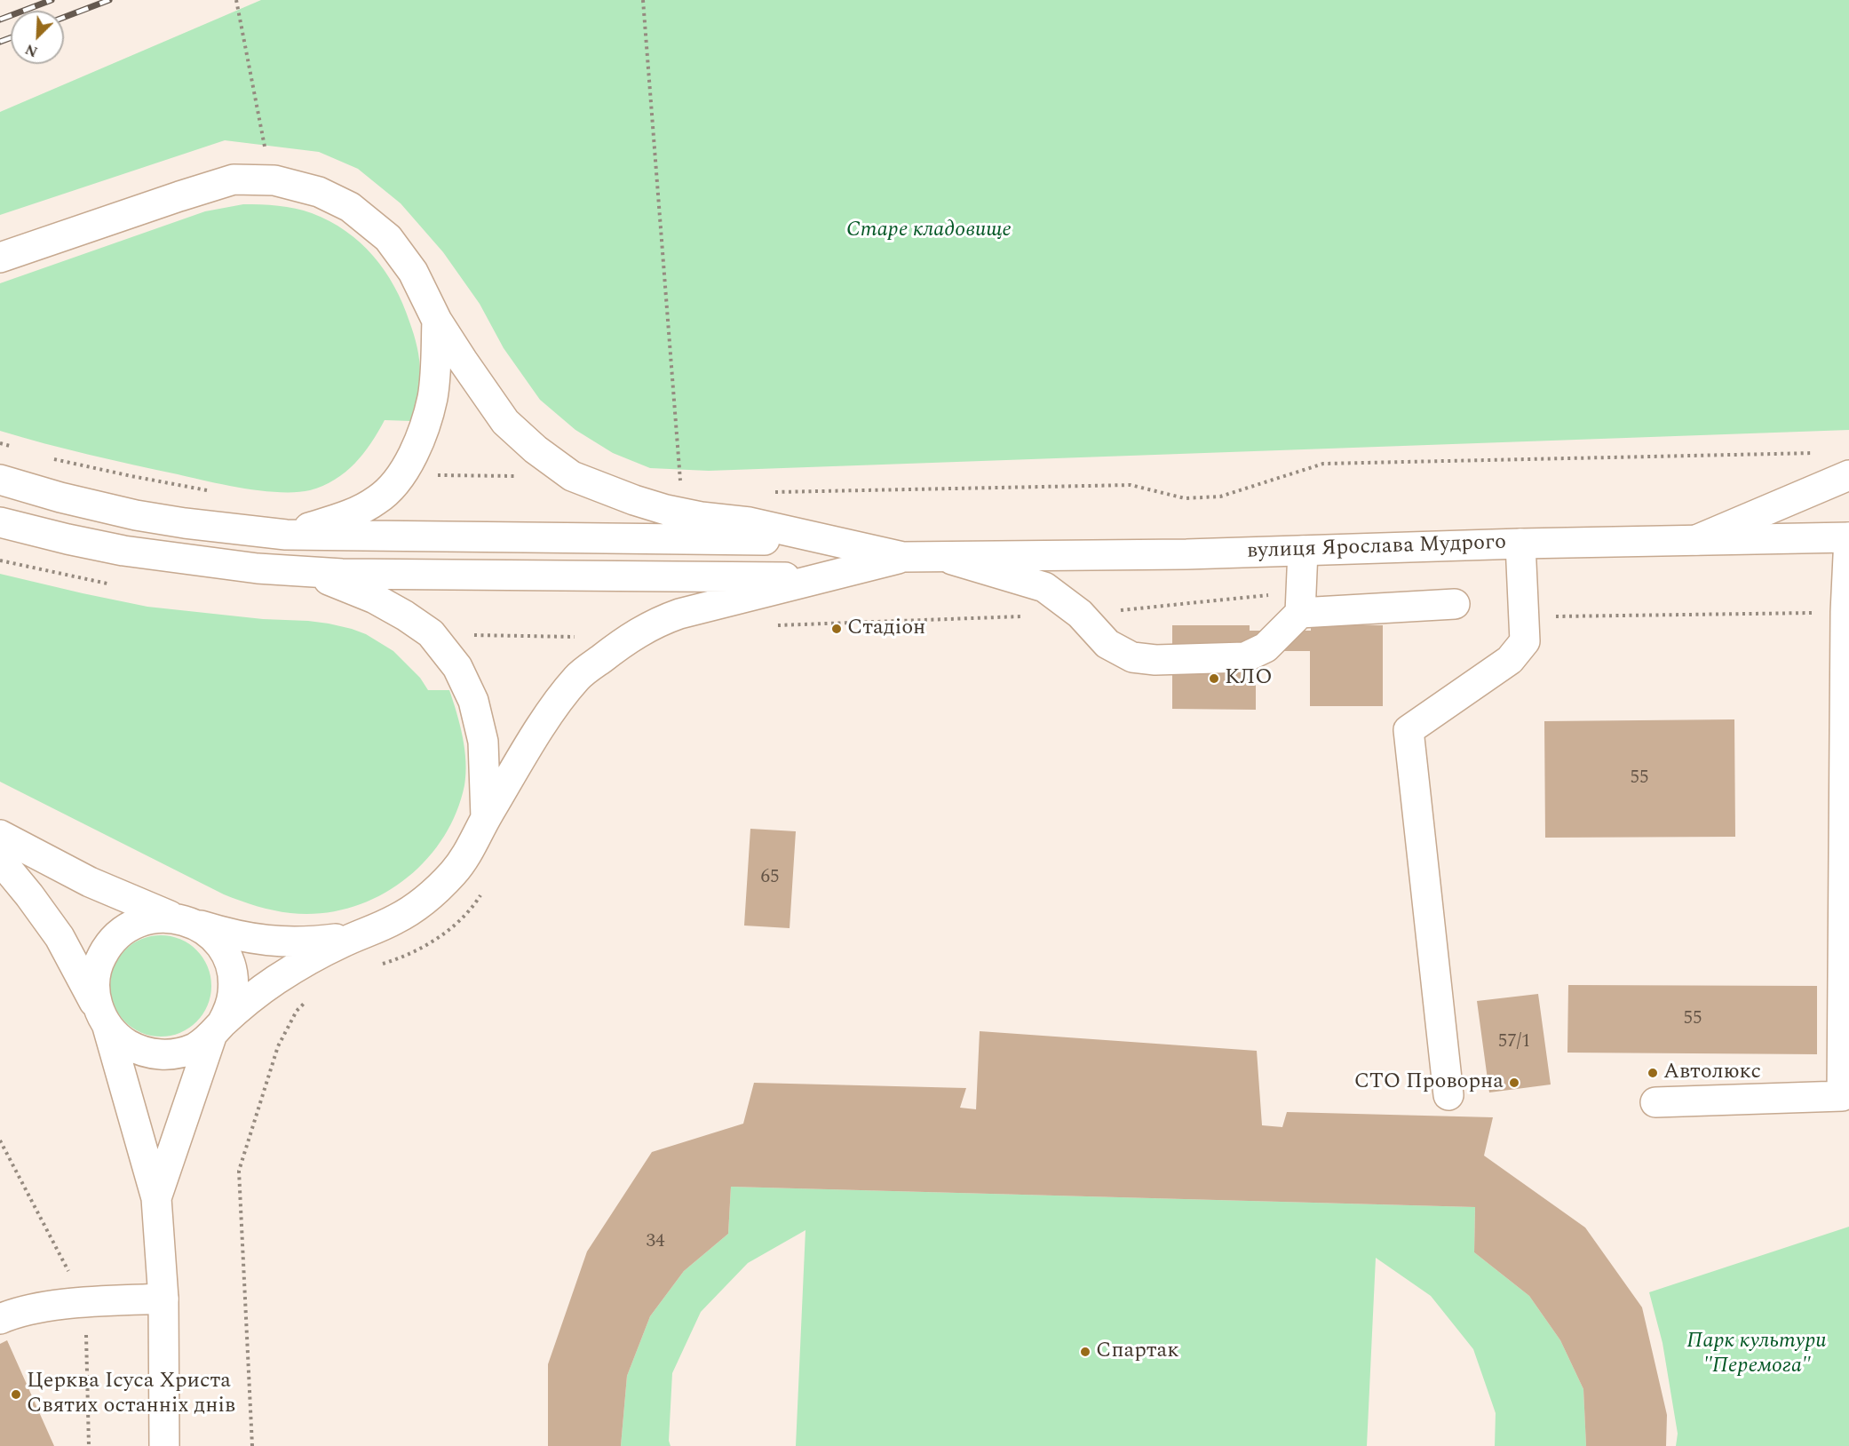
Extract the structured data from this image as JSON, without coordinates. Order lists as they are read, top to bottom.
{
  "streets": {
    "main road": ["вулиця Ярослава Мудрого"]
  },
  "parks": ["Старе кладовище", "Парк культури \"Перемога\""],
  "places": [
    "Стадіон",
    "КЛО",
    "Автолюкс",
    "СТО Проворна",
    "Спартак",
    "Церква Ісуса Христа Святих останніх днів"
  ],
  "house_numbers": [
    "55",
    "65",
    "55",
    "57/1",
    "34"
  ],
  "north": "bottom left"
}
